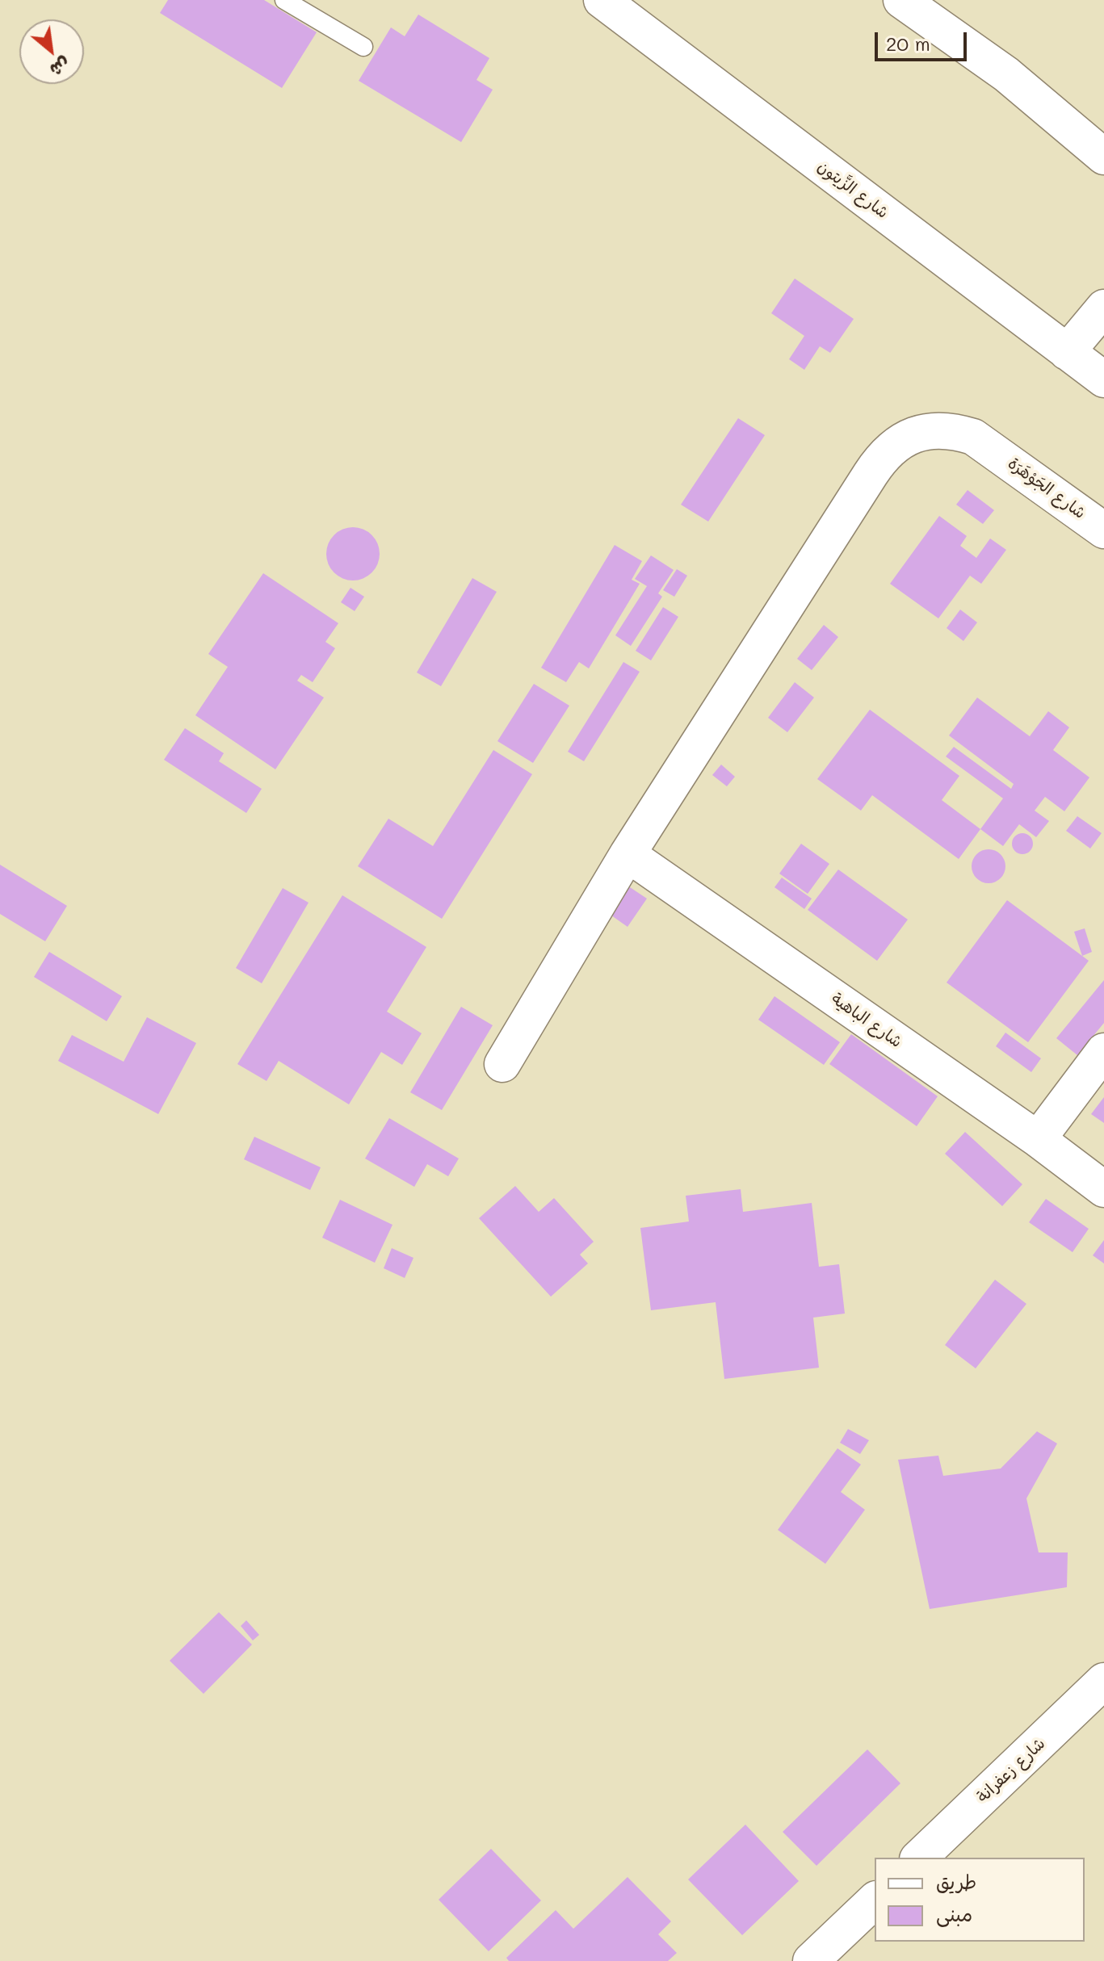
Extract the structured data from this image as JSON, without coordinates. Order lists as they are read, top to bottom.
{
  "streets": {
    "street": [
      "شارع الزَّيتون",
      "شارع الجَوْهَرَة",
      "شارع الباهية",
      "شارع زعفرانة"
    ]
  },
  "crossings": [
    ["شارع الجَوْهَرَة", "شارع الباهية"]
  ],
  "legend": ["طريق", "مبنى"],
  "scale_bar": "20 m",
  "north": "bottom right"
}
